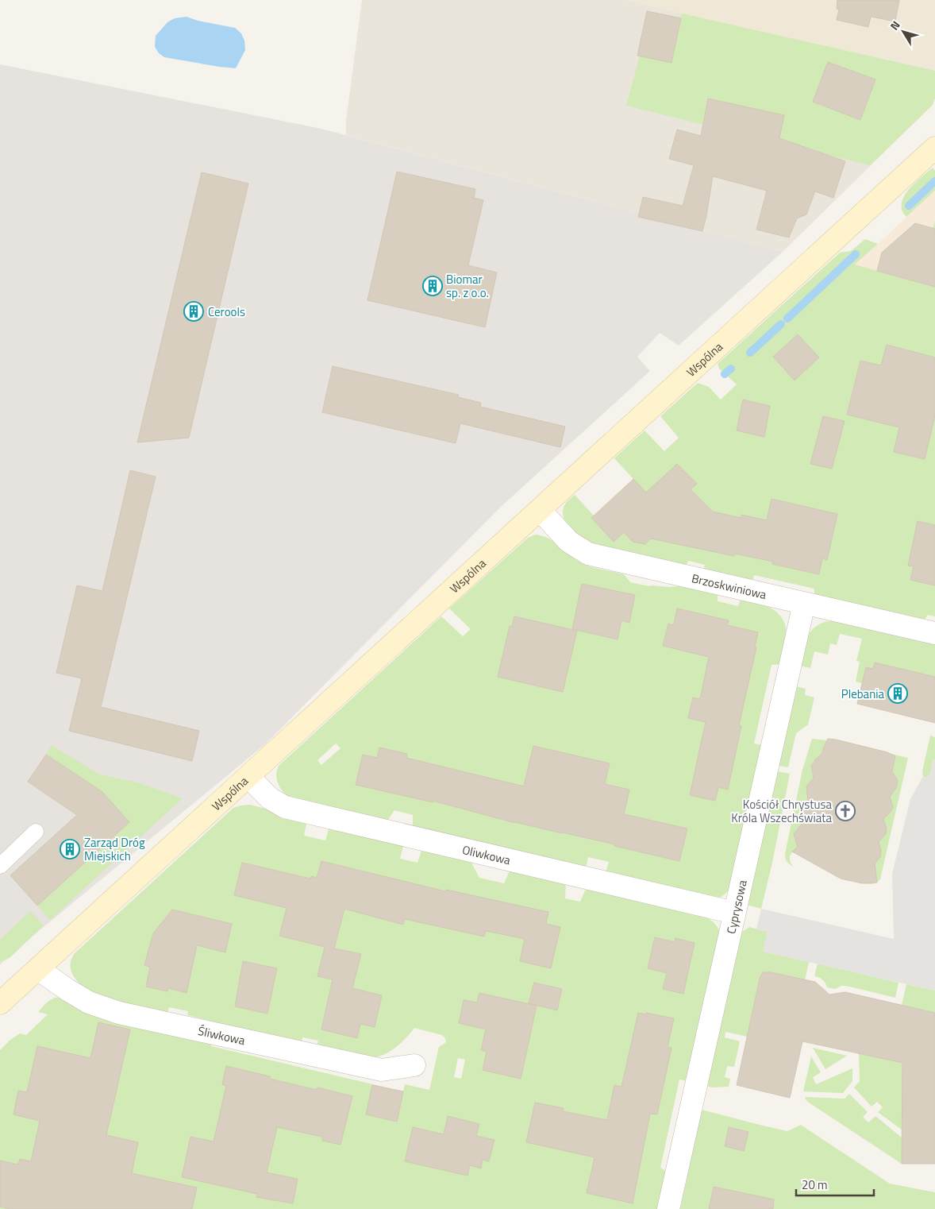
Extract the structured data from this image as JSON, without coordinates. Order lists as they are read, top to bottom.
{
  "streets": {
    "street": [
      "Wspólna",
      "Brzoskwiniowa",
      "Oliwkowa",
      "Cyprysowa",
      "Śliwkowa"
    ]
  },
  "crossings": [
    ["Wspólna", "Brzoskwiniowa"],
    ["Wspólna", "Oliwkowa"],
    ["Wspólna", "Śliwkowa"],
    ["Brzoskwiniowa", "Cyprysowa"],
    ["Oliwkowa", "Cyprysowa"]
  ],
  "places": {
    "building": [
      "Biomar sp. z o.o.",
      "Cerools",
      "Plebania",
      "Zarząd Dróg Miejskich"
    ],
    "church": ["Kościół Chrystusa Króla Wszechświata"]
  },
  "scale_bar": "20 m",
  "north": "top left"
}
